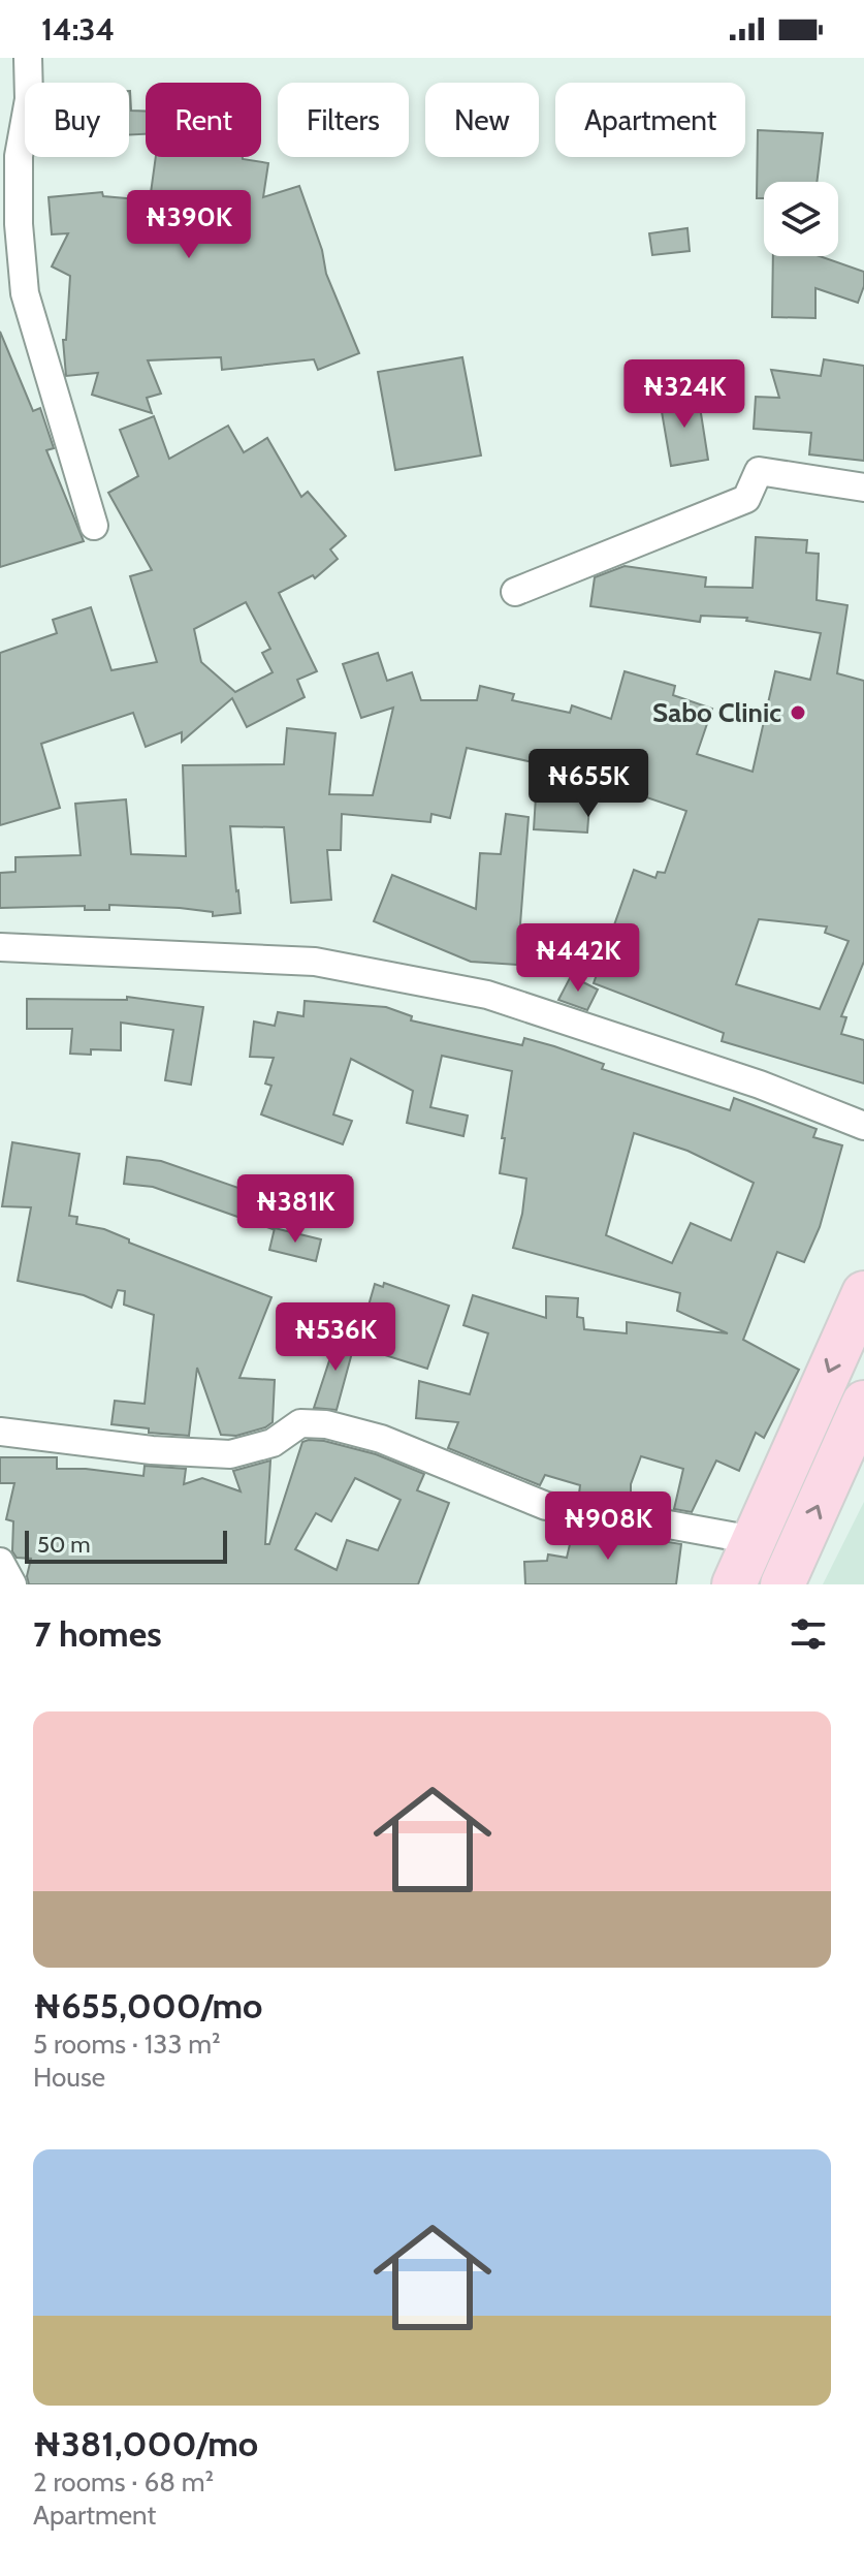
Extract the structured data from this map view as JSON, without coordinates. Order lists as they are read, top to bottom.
{
  "places": ["Sabo Clinic"],
  "scale_bar": "50 m",
  "page": {
    "status": "14:34",
    "chip": [
      "Buy",
      "Rent",
      "Filters",
      "New",
      "Apartment"
    ],
    "price": [
      "₦390K",
      "₦324K",
      "₦655K",
      "₦442K",
      "₦381K",
      "₦536K",
      "₦908K"
    ],
    "scale": "50 m",
    "heading": "7 homes",
    "list": [
      {
        "name": "₦655,000/mo",
        "note": "5 rooms · 133 m² · House"
      },
      {
        "name": "₦381,000/mo",
        "note": "2 rooms · 68 m² · Apartment"
      }
    ]
  }
}
